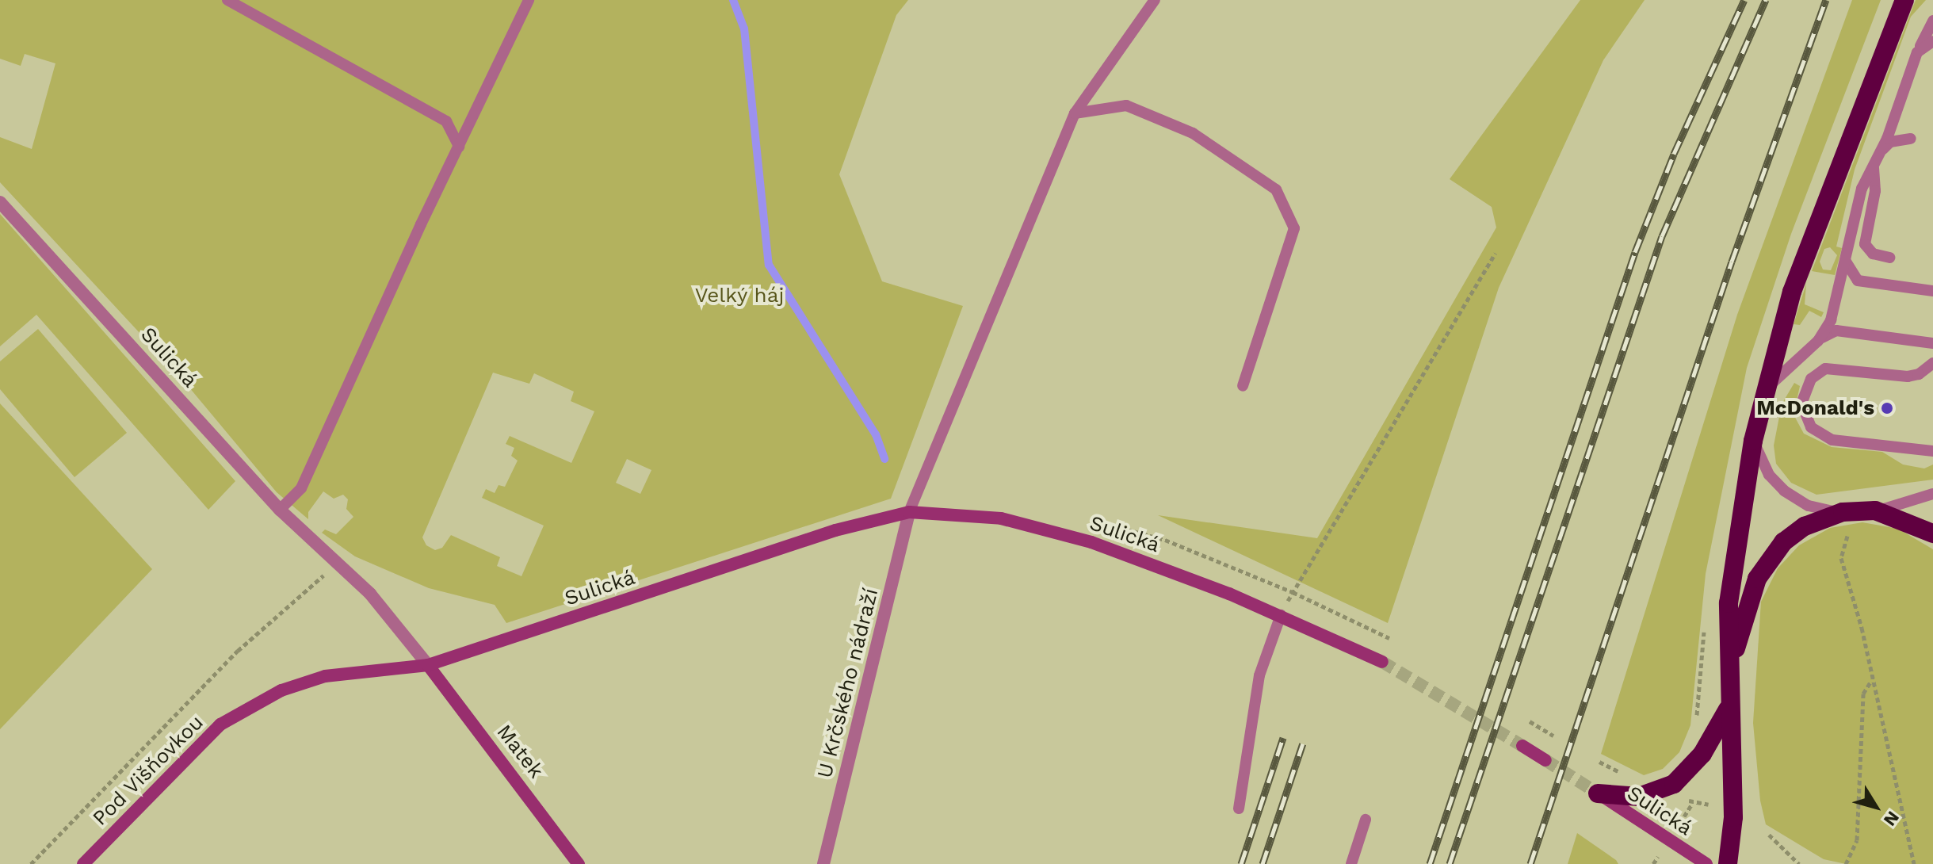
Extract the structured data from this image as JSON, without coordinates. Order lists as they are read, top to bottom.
{
  "streets": {
    "street": [
      "Sulická",
      "U Krčského nádraží",
      "Matek",
      "Pod Višňovkou"
    ]
  },
  "crossings": [
    ["Sulická", "U Krčského nádraží"],
    ["Sulická", "Matek"],
    ["Sulická", "Pod Višňovkou"],
    ["Matek", "Pod Višňovkou"]
  ],
  "parks": ["Velký háj"],
  "places": ["McDonald's"],
  "north": "bottom right"
}
